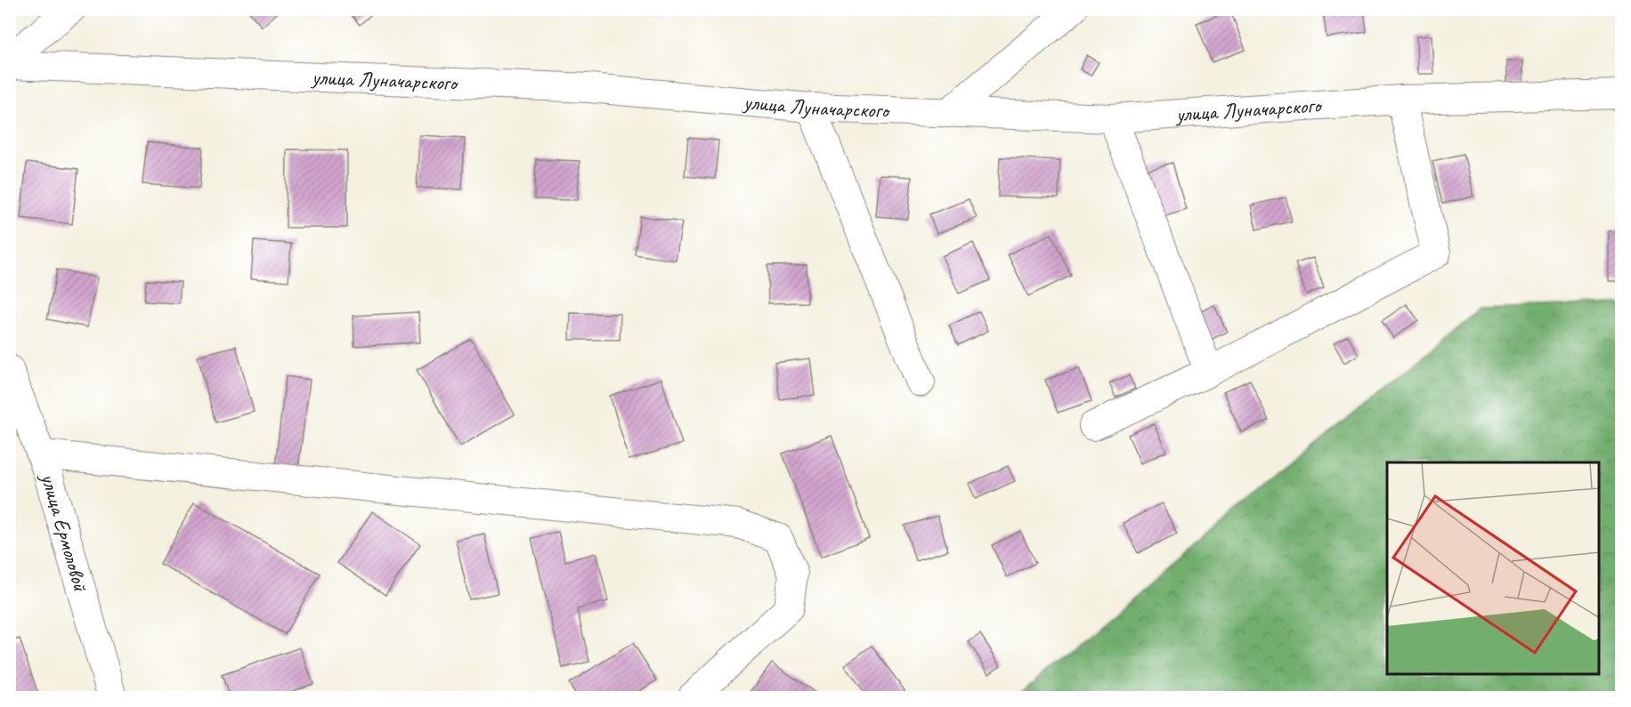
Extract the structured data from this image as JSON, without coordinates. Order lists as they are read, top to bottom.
{
  "streets": {
    "street": ["улица Луначарского", "улица Ермоловой"]
  }
}
